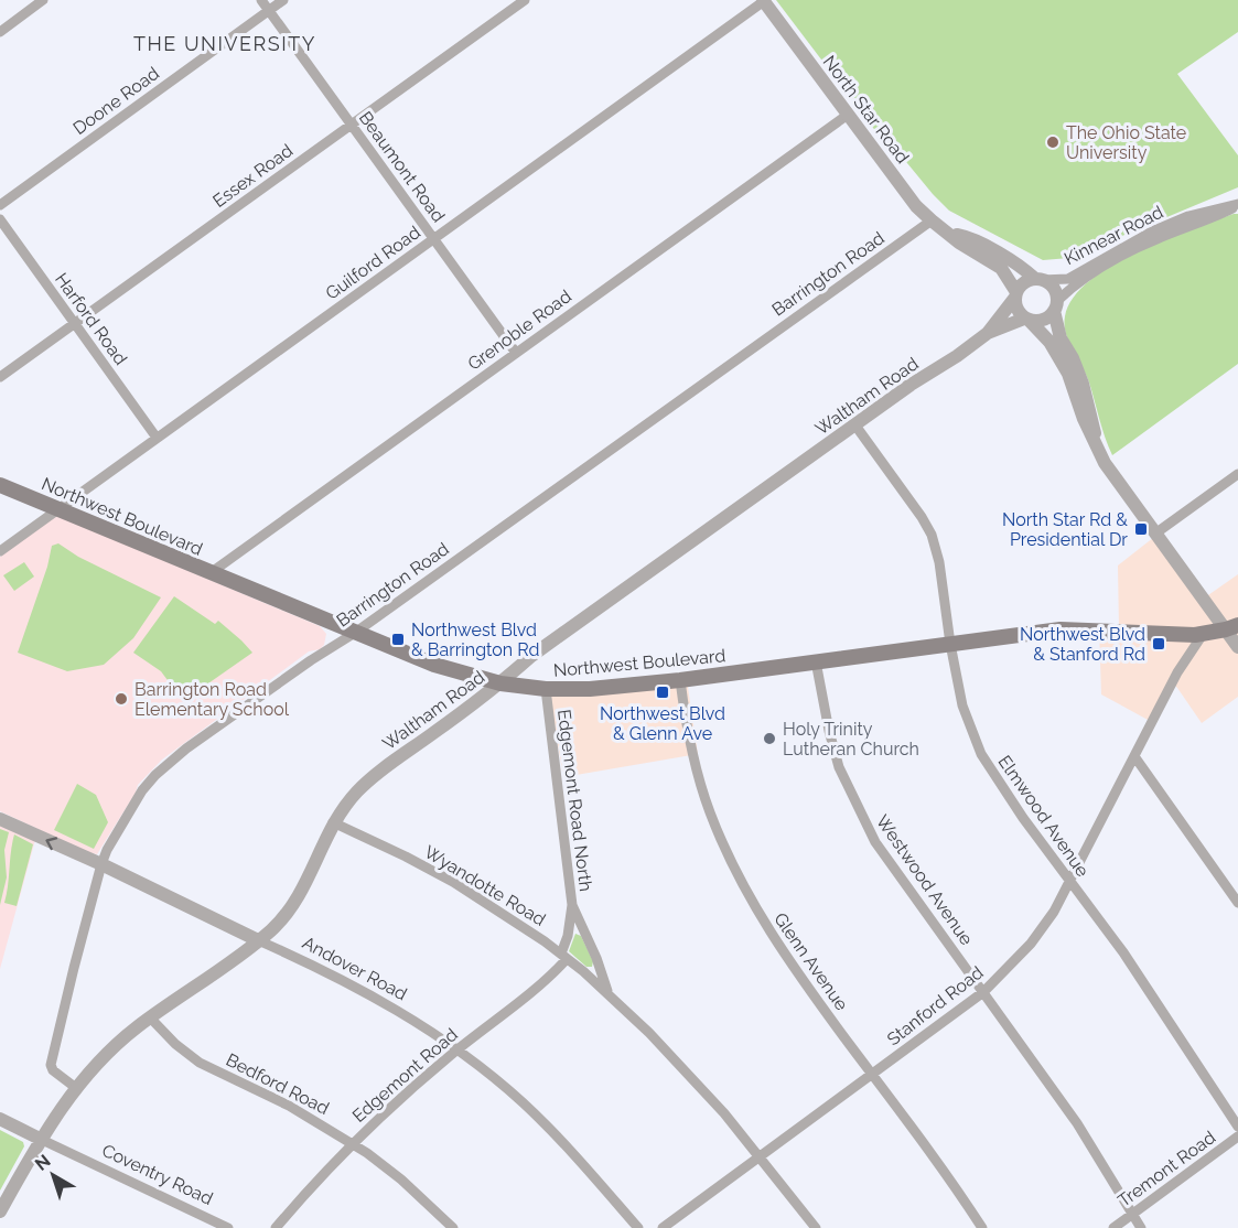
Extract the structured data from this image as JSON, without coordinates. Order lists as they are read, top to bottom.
{
  "streets": {
    "main road": ["Northwest Boulevard"],
    "street": [
      "Doone Road",
      "North Star Road",
      "Beaumont Road",
      "Essex Road",
      "Kinnear Road",
      "Guilford Road",
      "Barrington Road",
      "Harford Road",
      "Grenoble Road",
      "Waltham Road",
      "Edgemont Road North",
      "Elmwood Avenue",
      "Westwood Avenue",
      "Wyandotte Road",
      "Glenn Avenue",
      "Andover Road",
      "Stanford Road",
      "Edgemont Road",
      "Bedford Road",
      "Tremont Road",
      "Coventry Road"
    ]
  },
  "crossings": [
    ["Doone Road", "Beaumont Road"],
    ["North Star Road", "Kinnear Road"],
    ["North Star Road", "Guilford Road"],
    ["North Star Road", "Barrington Road"],
    ["North Star Road", "Grenoble Road"],
    ["North Star Road", "Waltham Road"],
    ["Beaumont Road", "Essex Road"],
    ["Beaumont Road", "Guilford Road"],
    ["Beaumont Road", "Grenoble Road"],
    ["Essex Road", "Harford Road"],
    ["Kinnear Road", "Waltham Road"],
    ["Guilford Road", "Harford Road"],
    ["Guilford Road", "Northwest Boulevard"],
    ["Barrington Road", "Waltham Road"],
    ["Barrington Road", "Northwest Boulevard"],
    ["Barrington Road", "Andover Road"],
    ["Grenoble Road", "Northwest Boulevard"],
    ["Waltham Road", "Northwest Boulevard"],
    ["Waltham Road", "Elmwood Avenue"],
    ["Waltham Road", "Wyandotte Road"],
    ["Waltham Road", "Andover Road"],
    ["Waltham Road", "Bedford Road"],
    ["Waltham Road", "Coventry Road"],
    ["Northwest Boulevard", "Edgemont Road North"],
    ["Northwest Boulevard", "Elmwood Avenue"],
    ["Northwest Boulevard", "Westwood Avenue"],
    ["Northwest Boulevard", "Glenn Avenue"],
    ["Northwest Boulevard", "Stanford Road"],
    ["Edgemont Road North", "Wyandotte Road"],
    ["Edgemont Road North", "Edgemont Road"],
    ["Elmwood Avenue", "Stanford Road"],
    ["Westwood Avenue", "Stanford Road"],
    ["Westwood Avenue", "Tremont Road"],
    ["Wyandotte Road", "Stanford Road"],
    ["Wyandotte Road", "Edgemont Road"],
    ["Glenn Avenue", "Stanford Road"],
    ["Andover Road", "Edgemont Road"],
    ["Edgemont Road", "Bedford Road"]
  ],
  "districts": ["THE UNIVERSITY"],
  "places": {
    "other": ["The Ohio State University", "Barrington Road Elementary School", "Holy Trinity Lutheran Church"],
    "transit": [
      "North Star Rd & Presidential Dr",
      "Northwest Blvd & Barrington Rd",
      "Northwest Blvd & Stanford Rd",
      "Northwest Blvd & Glenn Ave"
    ]
  },
  "north": "top left"
}
